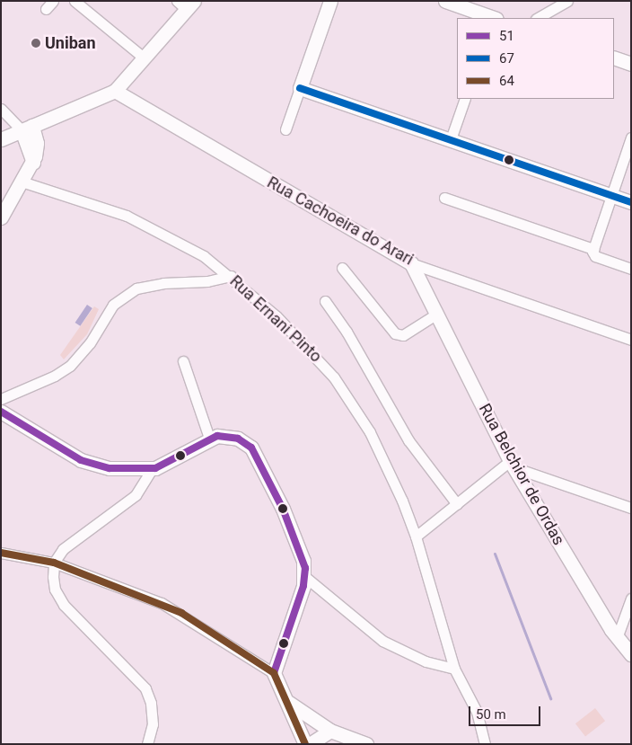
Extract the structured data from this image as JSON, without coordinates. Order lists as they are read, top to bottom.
{
  "streets": {
    "street": ["Rua Cachoeira do Arari", "Rua Ernani Pinto", "Rua Belchior de Ordas"]
  },
  "crossings": [
    ["Rua Cachoeira do Arari", "Rua Belchior de Ordas"]
  ],
  "places": ["Uniban"],
  "lines": ["transit line 67", "transit line 51", "transit line 64"],
  "legend": ["51", "67", "64"],
  "scale_bar": "50 m"
}
